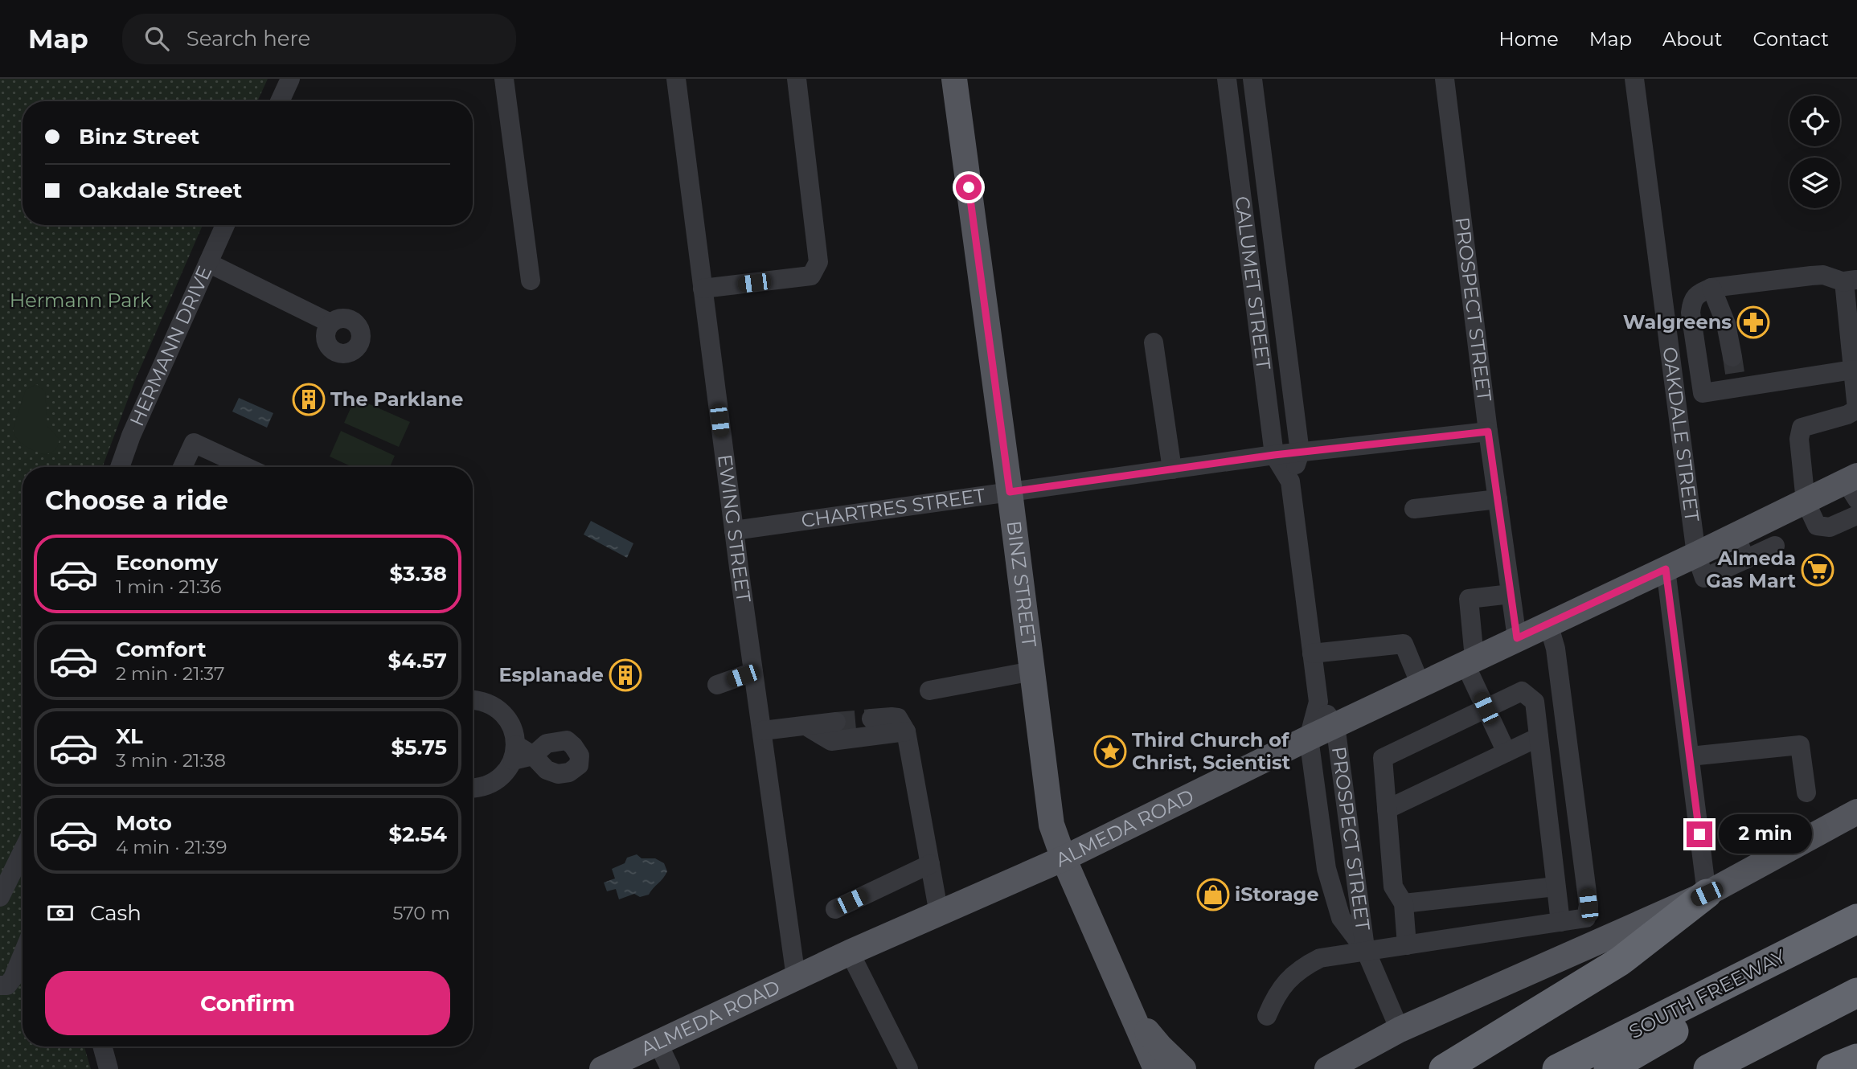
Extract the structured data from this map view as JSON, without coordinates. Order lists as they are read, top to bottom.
{
  "streets": {
    "highway": ["SOUTH FREEWAY"],
    "main road": ["BINZ STREET", "ALMEDA ROAD"],
    "street": [
      "CALUMET STREET",
      "PROSPECT STREET",
      "HERMANN DRIVE",
      "OAKDALE STREET",
      "CHARTRES STREET",
      "EWING STREET"
    ]
  },
  "crossings": [
    ["CALUMET STREET", "PROSPECT STREET"],
    ["CALUMET STREET", "CHARTRES STREET"],
    ["CALUMET STREET", "ALMEDA ROAD"],
    ["PROSPECT STREET", "CHARTRES STREET"],
    ["PROSPECT STREET", "ALMEDA ROAD"],
    ["OAKDALE STREET", "ALMEDA ROAD"],
    ["CHARTRES STREET", "EWING STREET"],
    ["CHARTRES STREET", "BINZ STREET"],
    ["EWING STREET", "ALMEDA ROAD"],
    ["BINZ STREET", "ALMEDA ROAD"]
  ],
  "parks": ["Hermann Park"],
  "places": {
    "pharmacy": ["Walgreens"],
    "building": ["The Parklane", "Esplanade"],
    "supermarket": ["Almeda Gas Mart"],
    "place": ["Third Church of Christ, Scientist"],
    "shop": ["iStorage"]
  },
  "page": {
    "header": "Map",
    "search": "Search here",
    "nav": [
      "Home",
      "Map",
      "About",
      "Contact"
    ],
    "banner": ["Binz Street", "Oakdale Street"],
    "heading": "Choose a ride",
    "list": [
      {
        "name": "Economy",
        "note": "1 min · 21:36",
        "value": "$3.38"
      },
      {
        "name": "Comfort",
        "note": "2 min · 21:37",
        "value": "$4.57"
      },
      {
        "name": "XL",
        "note": "3 min · 21:38",
        "value": "$5.75"
      },
      {
        "name": "Moto",
        "note": "4 min · 21:39",
        "value": "$2.54"
      }
    ],
    "bubble": "2 min",
    "pay": ["Cash", "570 m"],
    "buttons": "Confirm"
  }
}
